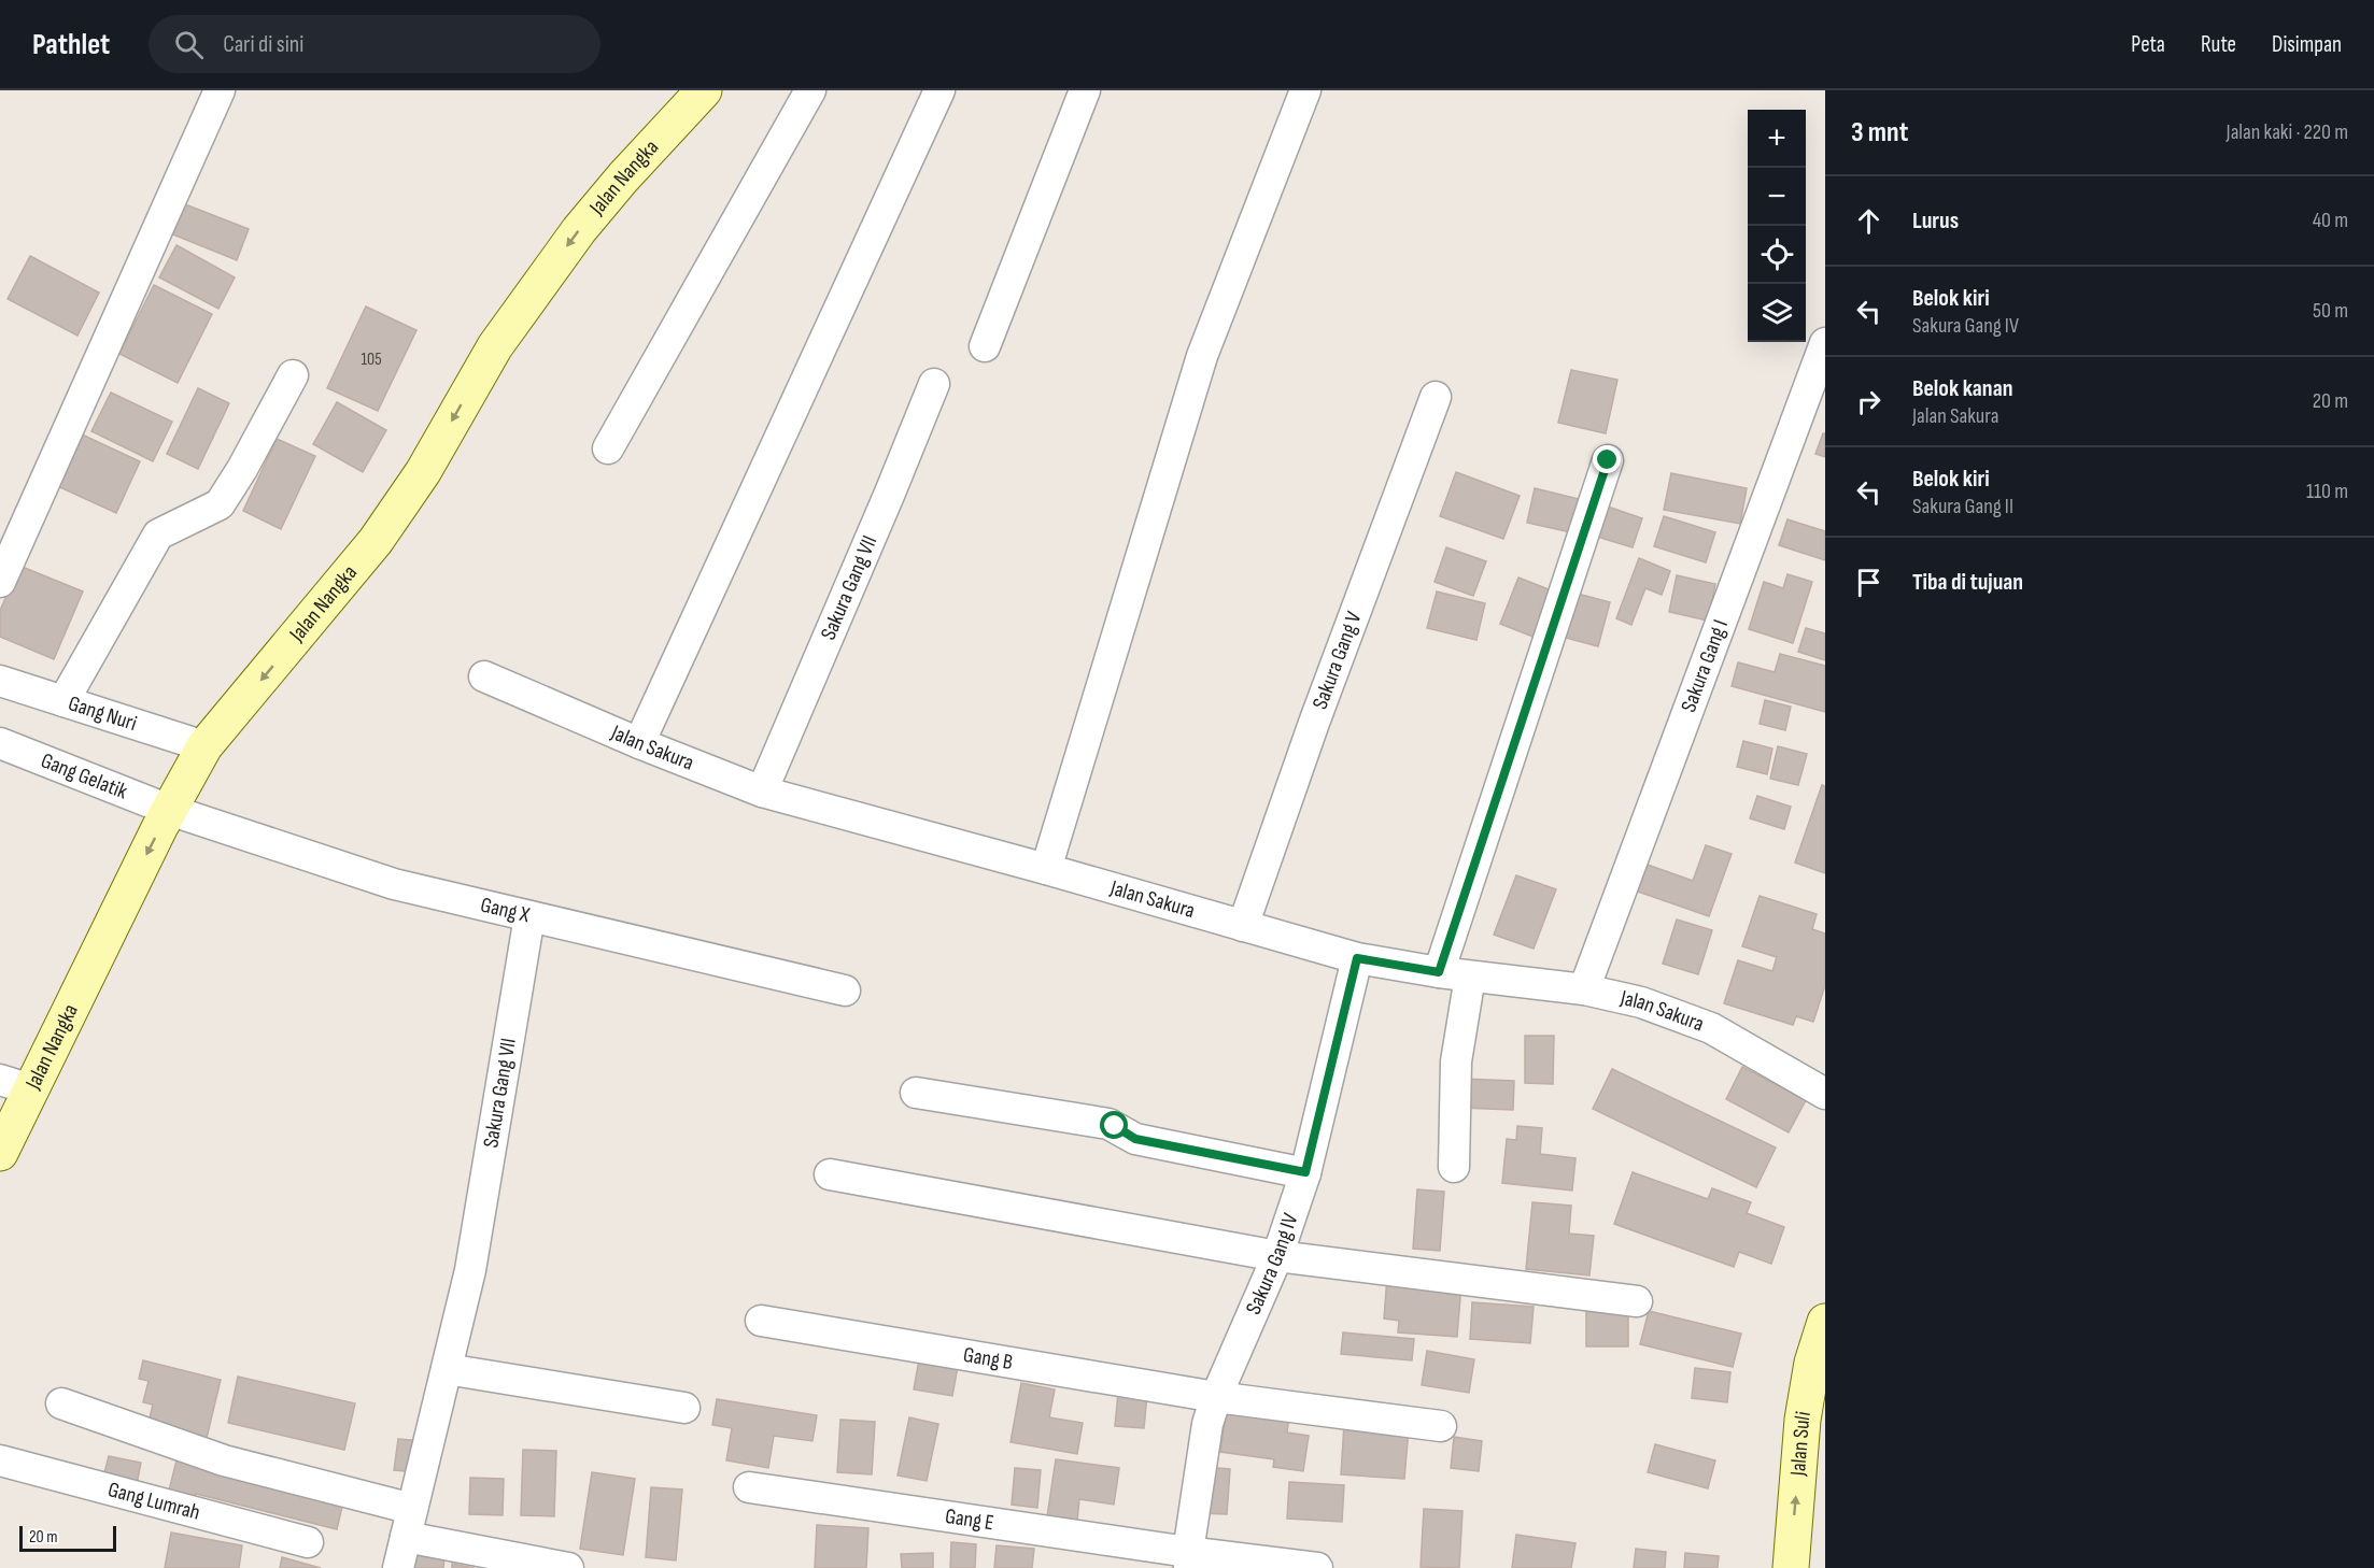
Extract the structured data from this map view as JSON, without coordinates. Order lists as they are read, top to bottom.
{
  "streets": {
    "main road": ["Jalan Nangka", "Jalan Suli"],
    "street": [
      "Sakura Gang VII",
      "Sakura Gang V",
      "Sakura Gang I",
      "Gang Nuri",
      "Jalan Sakura",
      "Gang Gelatik",
      "Gang X",
      "Sakura Gang IV",
      "Gang B",
      "Gang Lumrah",
      "Gang E"
    ]
  },
  "crossings": [
    ["Jalan Nangka", "Gang Nuri"],
    ["Jalan Nangka", "Gang Gelatik"],
    ["Jalan Nangka", "Gang X"],
    ["Sakura Gang VII", "Jalan Sakura"],
    ["Sakura Gang VII", "Gang X"],
    ["Sakura Gang V", "Jalan Sakura"],
    ["Sakura Gang I", "Jalan Sakura"],
    ["Jalan Sakura", "Sakura Gang IV"],
    ["Gang Gelatik", "Gang X"],
    ["Sakura Gang IV", "Gang B"],
    ["Sakura Gang IV", "Gang E"]
  ],
  "one_way": ["Jalan Nangka", "Jalan Suli"],
  "house_numbers": ["105"],
  "scale_bar": "20 m",
  "page": {
    "header": "Pathlet",
    "search": "Cari di sini",
    "nav": ["Peta", "Rute", "Disimpan"],
    "heading": ["3 mnt", "Jalan kaki · 220 m"],
    "map_buttons": ["+", "−"],
    "list": [
      ["Lurus", "40 m"],
      ["Belok kiri", "Sakura Gang IV", "50 m"],
      ["Belok kanan", "Jalan Sakura", "20 m"],
      ["Belok kiri", "Sakura Gang II", "110 m"],
      "Tiba di tujuan"
    ],
    "scale": "20 m"
  }
}
